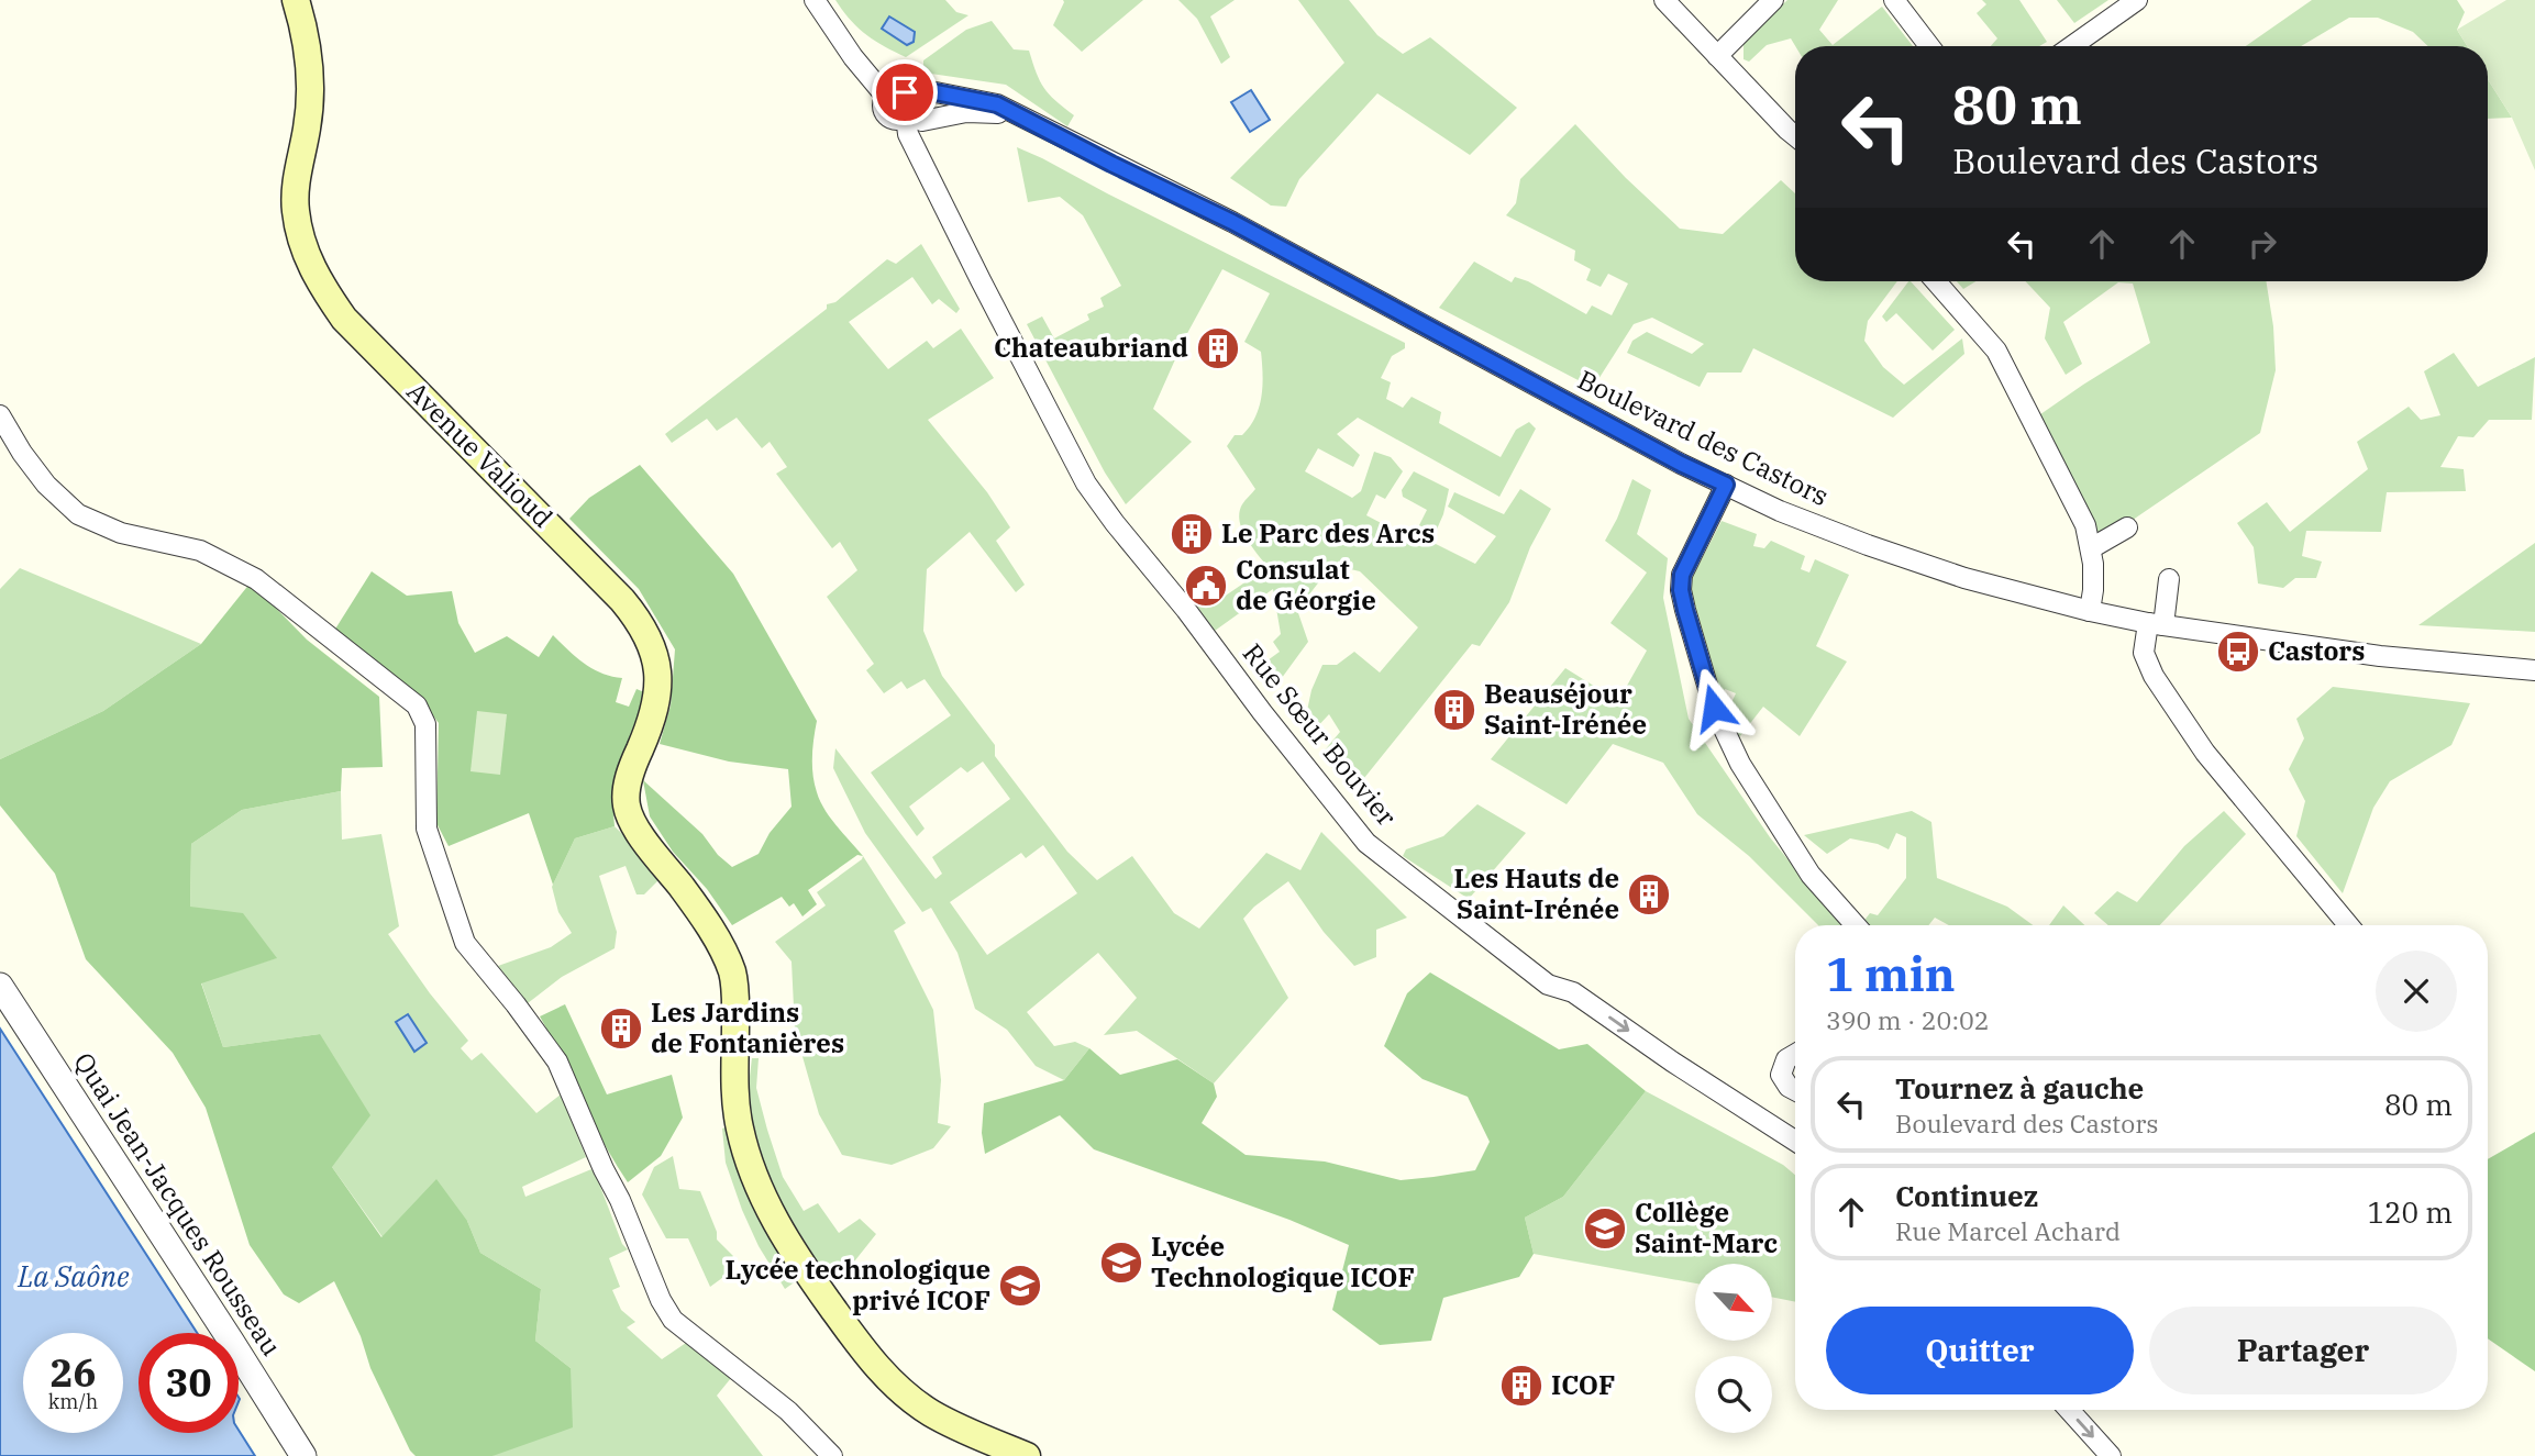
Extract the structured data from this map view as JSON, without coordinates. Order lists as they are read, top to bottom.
{
  "streets": {
    "main road": ["Avenue Valioud"],
    "street": ["Boulevard des Castors", "Rue Sœur Bouvier", "Quai Jean-Jacques Rousseau"]
  },
  "one_way": ["Rue Sœur Bouvier"],
  "water": ["La Saône"],
  "places": {
    "building": [
      "Chateaubriand",
      "Le Parc des Arcs",
      "Beauséjour Saint-Irénée",
      "Les Hauts de Saint-Irénée",
      "Les Jardins de Fontanières",
      "ICOF"
    ],
    "public building": ["Consulat de Géorgie"],
    "bus stop": ["Castors"],
    "school or university": ["Collège Saint-Marc", "Lycée Technologique ICOF", "Lycée technologique privé ICOF"]
  },
  "north": "bottom right",
  "page": {
    "turn": ["80 m", "Boulevard des Castors"],
    "heading": ["1 min", "390 m · 20:02"],
    "list": [
      {
        "name": "Tournez à gauche",
        "note": "Boulevard des Castors",
        "value": "80 m"
      },
      {
        "name": "Continuez",
        "note": "Rue Marcel Achard",
        "value": "120 m"
      }
    ],
    "buttons": ["Quitter", "Partager"],
    "speed": "26 km/h",
    "limit": "30"
  }
}
